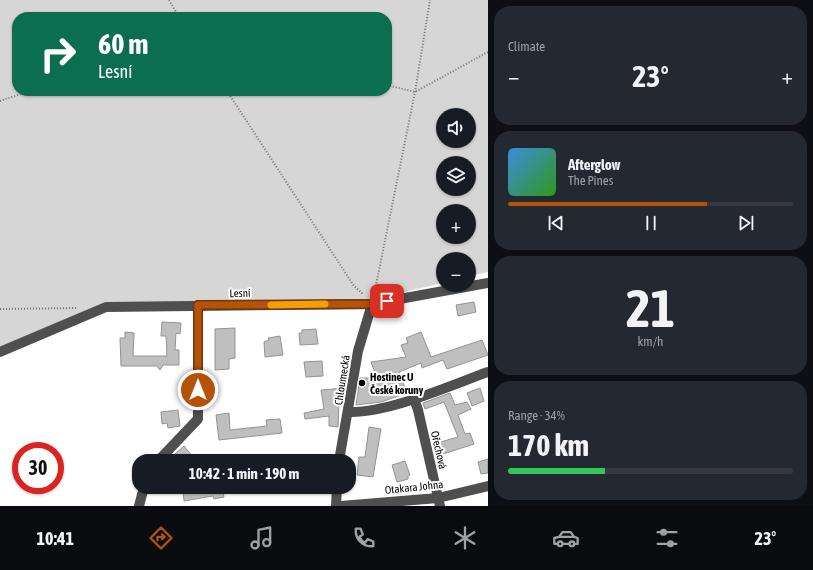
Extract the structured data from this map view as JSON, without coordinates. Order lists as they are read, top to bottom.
{
  "streets": {
    "street": [
      "Lesní",
      "Chloumecká",
      "Ořechová",
      "Otakara Johna"
    ]
  },
  "crossings": [
    ["Lesní", "Chloumecká"],
    ["Ořechová", "Otakara Johna"]
  ],
  "places": ["Hostinec U České koruny"],
  "page": {
    "tile": [
      "Climate",
      ["21", "km/h"],
      ["Range · 34%", "170 km"]
    ],
    "turn": ["60 m", "Lesní"],
    "heat": ["−", "23°", "+"],
    "map_buttons": ["+", "−"],
    "song": ["Afterglow", "The Pines"],
    "limit": "30",
    "trip": "10:42 · 1 min · 190 m",
    "tabs": ["10:41", "23°"]
  }
}
